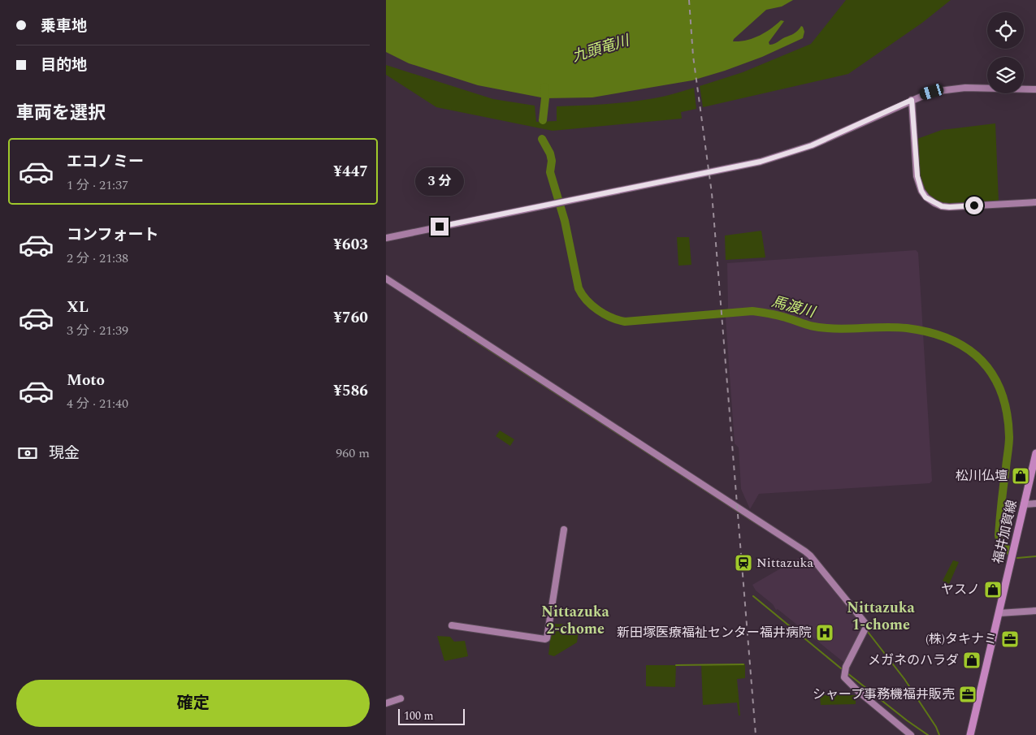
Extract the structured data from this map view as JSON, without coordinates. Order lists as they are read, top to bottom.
{
  "streets": {
    "main road": ["福井加賀線"]
  },
  "districts": ["Nittazuka 1-chome", "Nittazuka 2-chome"],
  "water": ["九頭竜川", "馬渡川"],
  "places": {
    "shop": ["松川仏壇", "ヤスノ", "メガネのハラダ"],
    "station": ["Nittazuka"],
    "hospital": ["新田塚医療福祉センター福井病院"],
    "office": ["(株)タキナミ", "シャープ事務機福井販売"]
  },
  "scale_bar": "100 m",
  "page": {
    "banner": ["乗車地", "目的地"],
    "heading": "車両を選択",
    "list": [
      {
        "name": "エコノミー",
        "note": "1 分 · 21:37",
        "value": "¥447"
      },
      {
        "name": "コンフォート",
        "note": "2 分 · 21:38",
        "value": "¥603"
      },
      {
        "name": "XL",
        "note": "3 分 · 21:39",
        "value": "¥760"
      },
      {
        "name": "Moto",
        "note": "4 分 · 21:40",
        "value": "¥586"
      }
    ],
    "bubble": "3 分",
    "pay": ["現金", "960 m"],
    "buttons": "確定",
    "scale": "100 m"
  }
}
